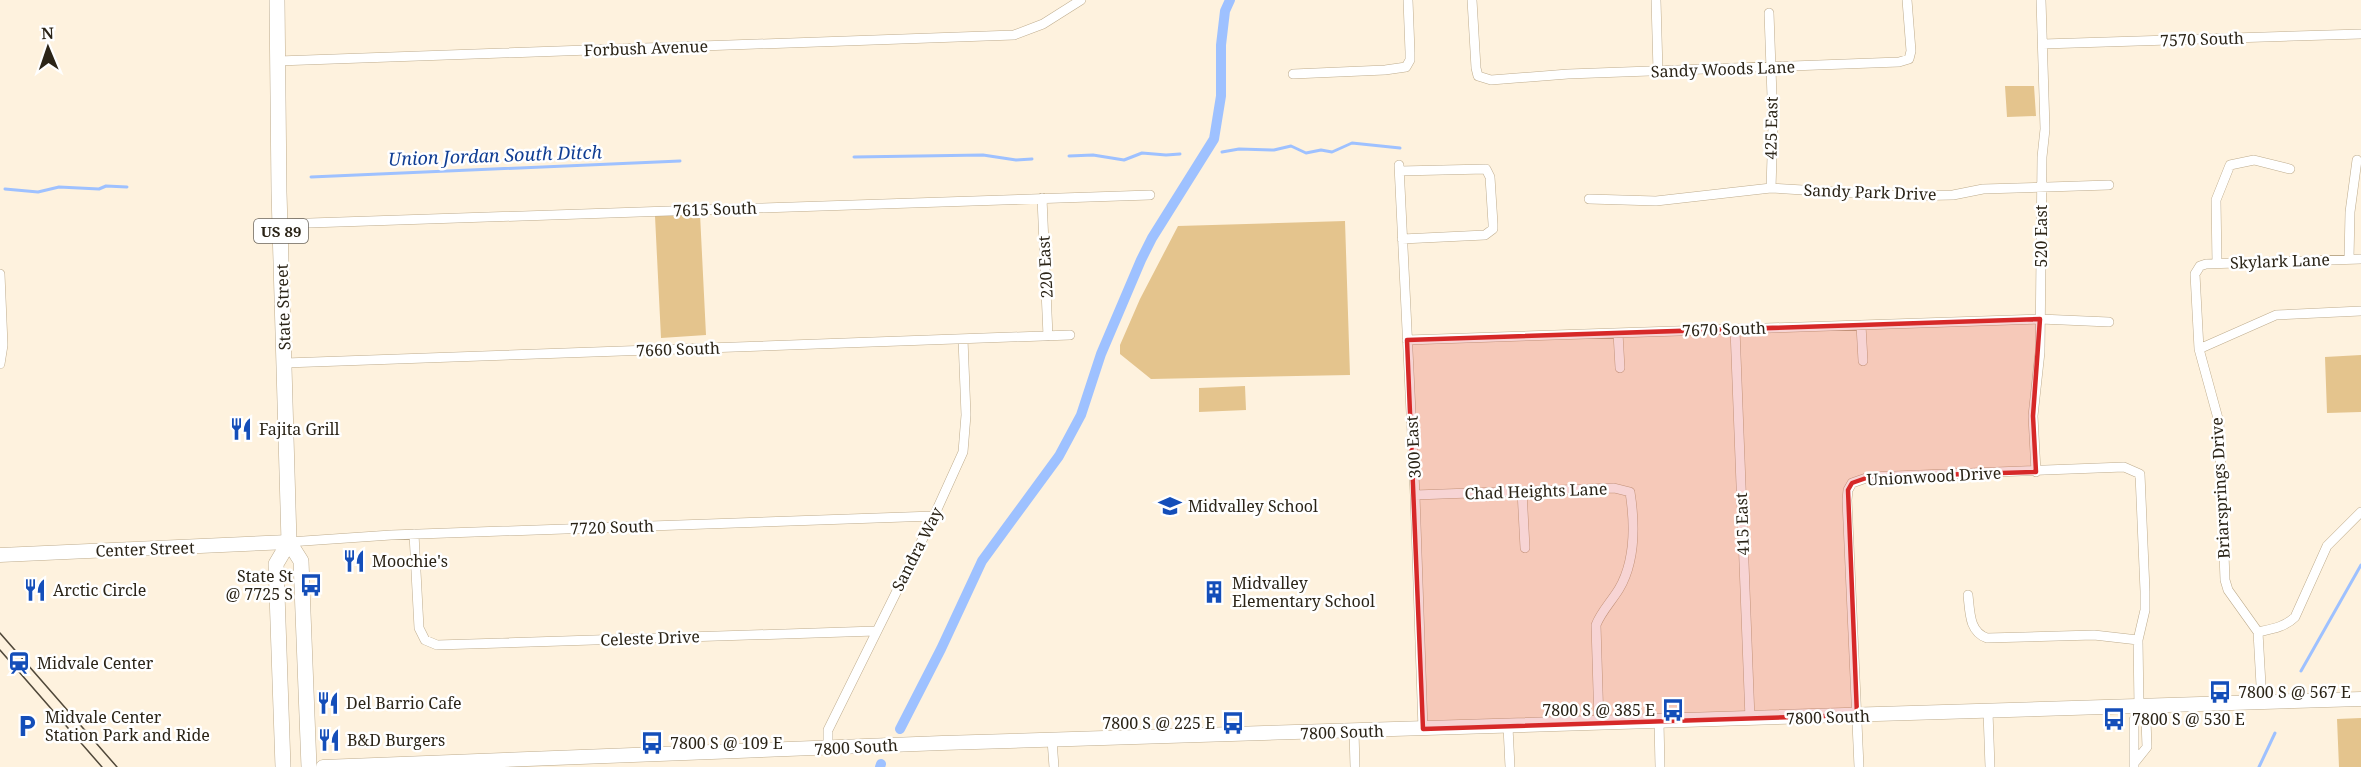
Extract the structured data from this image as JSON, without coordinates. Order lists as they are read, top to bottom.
{
  "streets": {
    "main road": [
      "US 89",
      "State Street",
      "Center Street",
      "7800 South"
    ],
    "street": [
      "7570 South",
      "Forbush Avenue",
      "Sandy Woods Lane",
      "425 East",
      "Sandy Park Drive",
      "7615 South",
      "520 East",
      "Skylark Lane",
      "220 East",
      "7670 South",
      "7660 South",
      "300 East",
      "Unionwood Drive",
      "Briarsprings Drive",
      "Chad Heights Lane",
      "415 East",
      "7720 South",
      "Sandra Way",
      "Celeste Drive"
    ]
  },
  "crossings": [
    ["7570 South", "520 East"],
    ["Forbush Avenue", "State Street"],
    ["Sandy Woods Lane", "425 East"],
    ["425 East", "Sandy Park Drive"],
    ["Sandy Park Drive", "520 East"],
    ["7615 South", "220 East"],
    ["7615 South", "State Street"],
    ["520 East", "7670 South"],
    ["520 East", "Unionwood Drive"],
    ["Skylark Lane", "Briarsprings Drive"],
    ["220 East", "7660 South"],
    ["State Street", "7660 South"],
    ["State Street", "7720 South"],
    ["State Street", "Center Street"],
    ["7670 South", "300 East"],
    ["7670 South", "415 East"],
    ["7660 South", "Sandra Way"],
    ["300 East", "Chad Heights Lane"],
    ["300 East", "7800 South"],
    ["Unionwood Drive", "7800 South"],
    ["Chad Heights Lane", "7800 South"],
    ["415 East", "7800 South"],
    ["7720 South", "Center Street"],
    ["7720 South", "Sandra Way"],
    ["7720 South", "Celeste Drive"],
    ["Sandra Way", "Celeste Drive"],
    ["Sandra Way", "7800 South"]
  ],
  "water": ["Union Jordan South Ditch"],
  "places": {
    "restaurant": [
      "Fajita Grill",
      "Moochie's",
      "Arctic Circle",
      "Del Barrio Cafe",
      "B&D Burgers"
    ],
    "school or university": ["Midvalley School"],
    "bus stop": [
      "State St @ 7725 S",
      "7800 S @ 567 E",
      "7800 S @ 385 E",
      "7800 S @ 530 E",
      "7800 S @ 225 E",
      "7800 S @ 109 E"
    ],
    "building": ["Midvalley Elementary School"],
    "station": ["Midvale Center"],
    "parking": ["Midvale Center Station Park and Ride"]
  },
  "north": "top"
}
